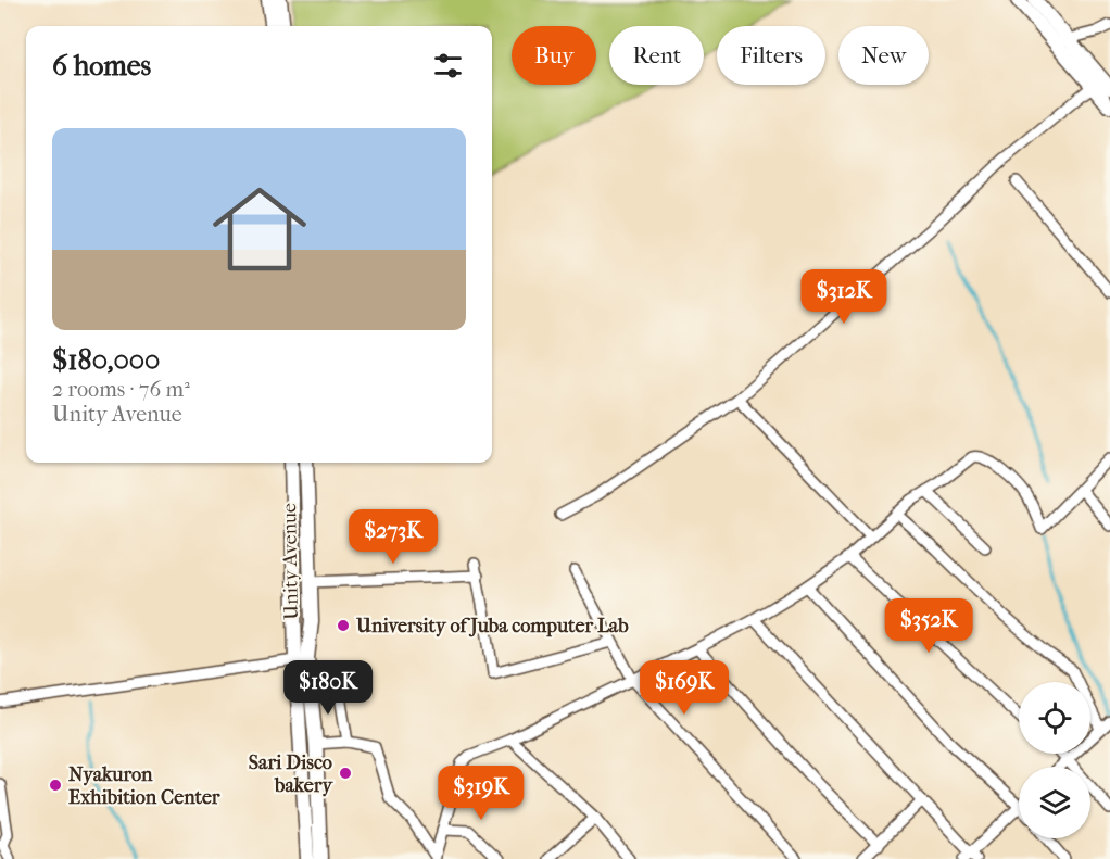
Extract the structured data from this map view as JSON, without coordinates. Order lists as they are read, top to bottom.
{
  "streets": {
    "main road": ["Unity Avenue"]
  },
  "places": ["University of Juba computer Lab", "Sari Disco bakery", "Nyakuron Exhibition Center"],
  "page": {
    "chip": [
      "Buy",
      "Rent",
      "Filters",
      "New"
    ],
    "heading": "6 homes",
    "list": [
      {
        "name": "$180,000",
        "note": "2 rooms · 76 m² · Unity Avenue"
      }
    ],
    "price": [
      "$312K",
      "$273K",
      "$352K",
      "$180K",
      "$169K",
      "$319K"
    ]
  }
}
